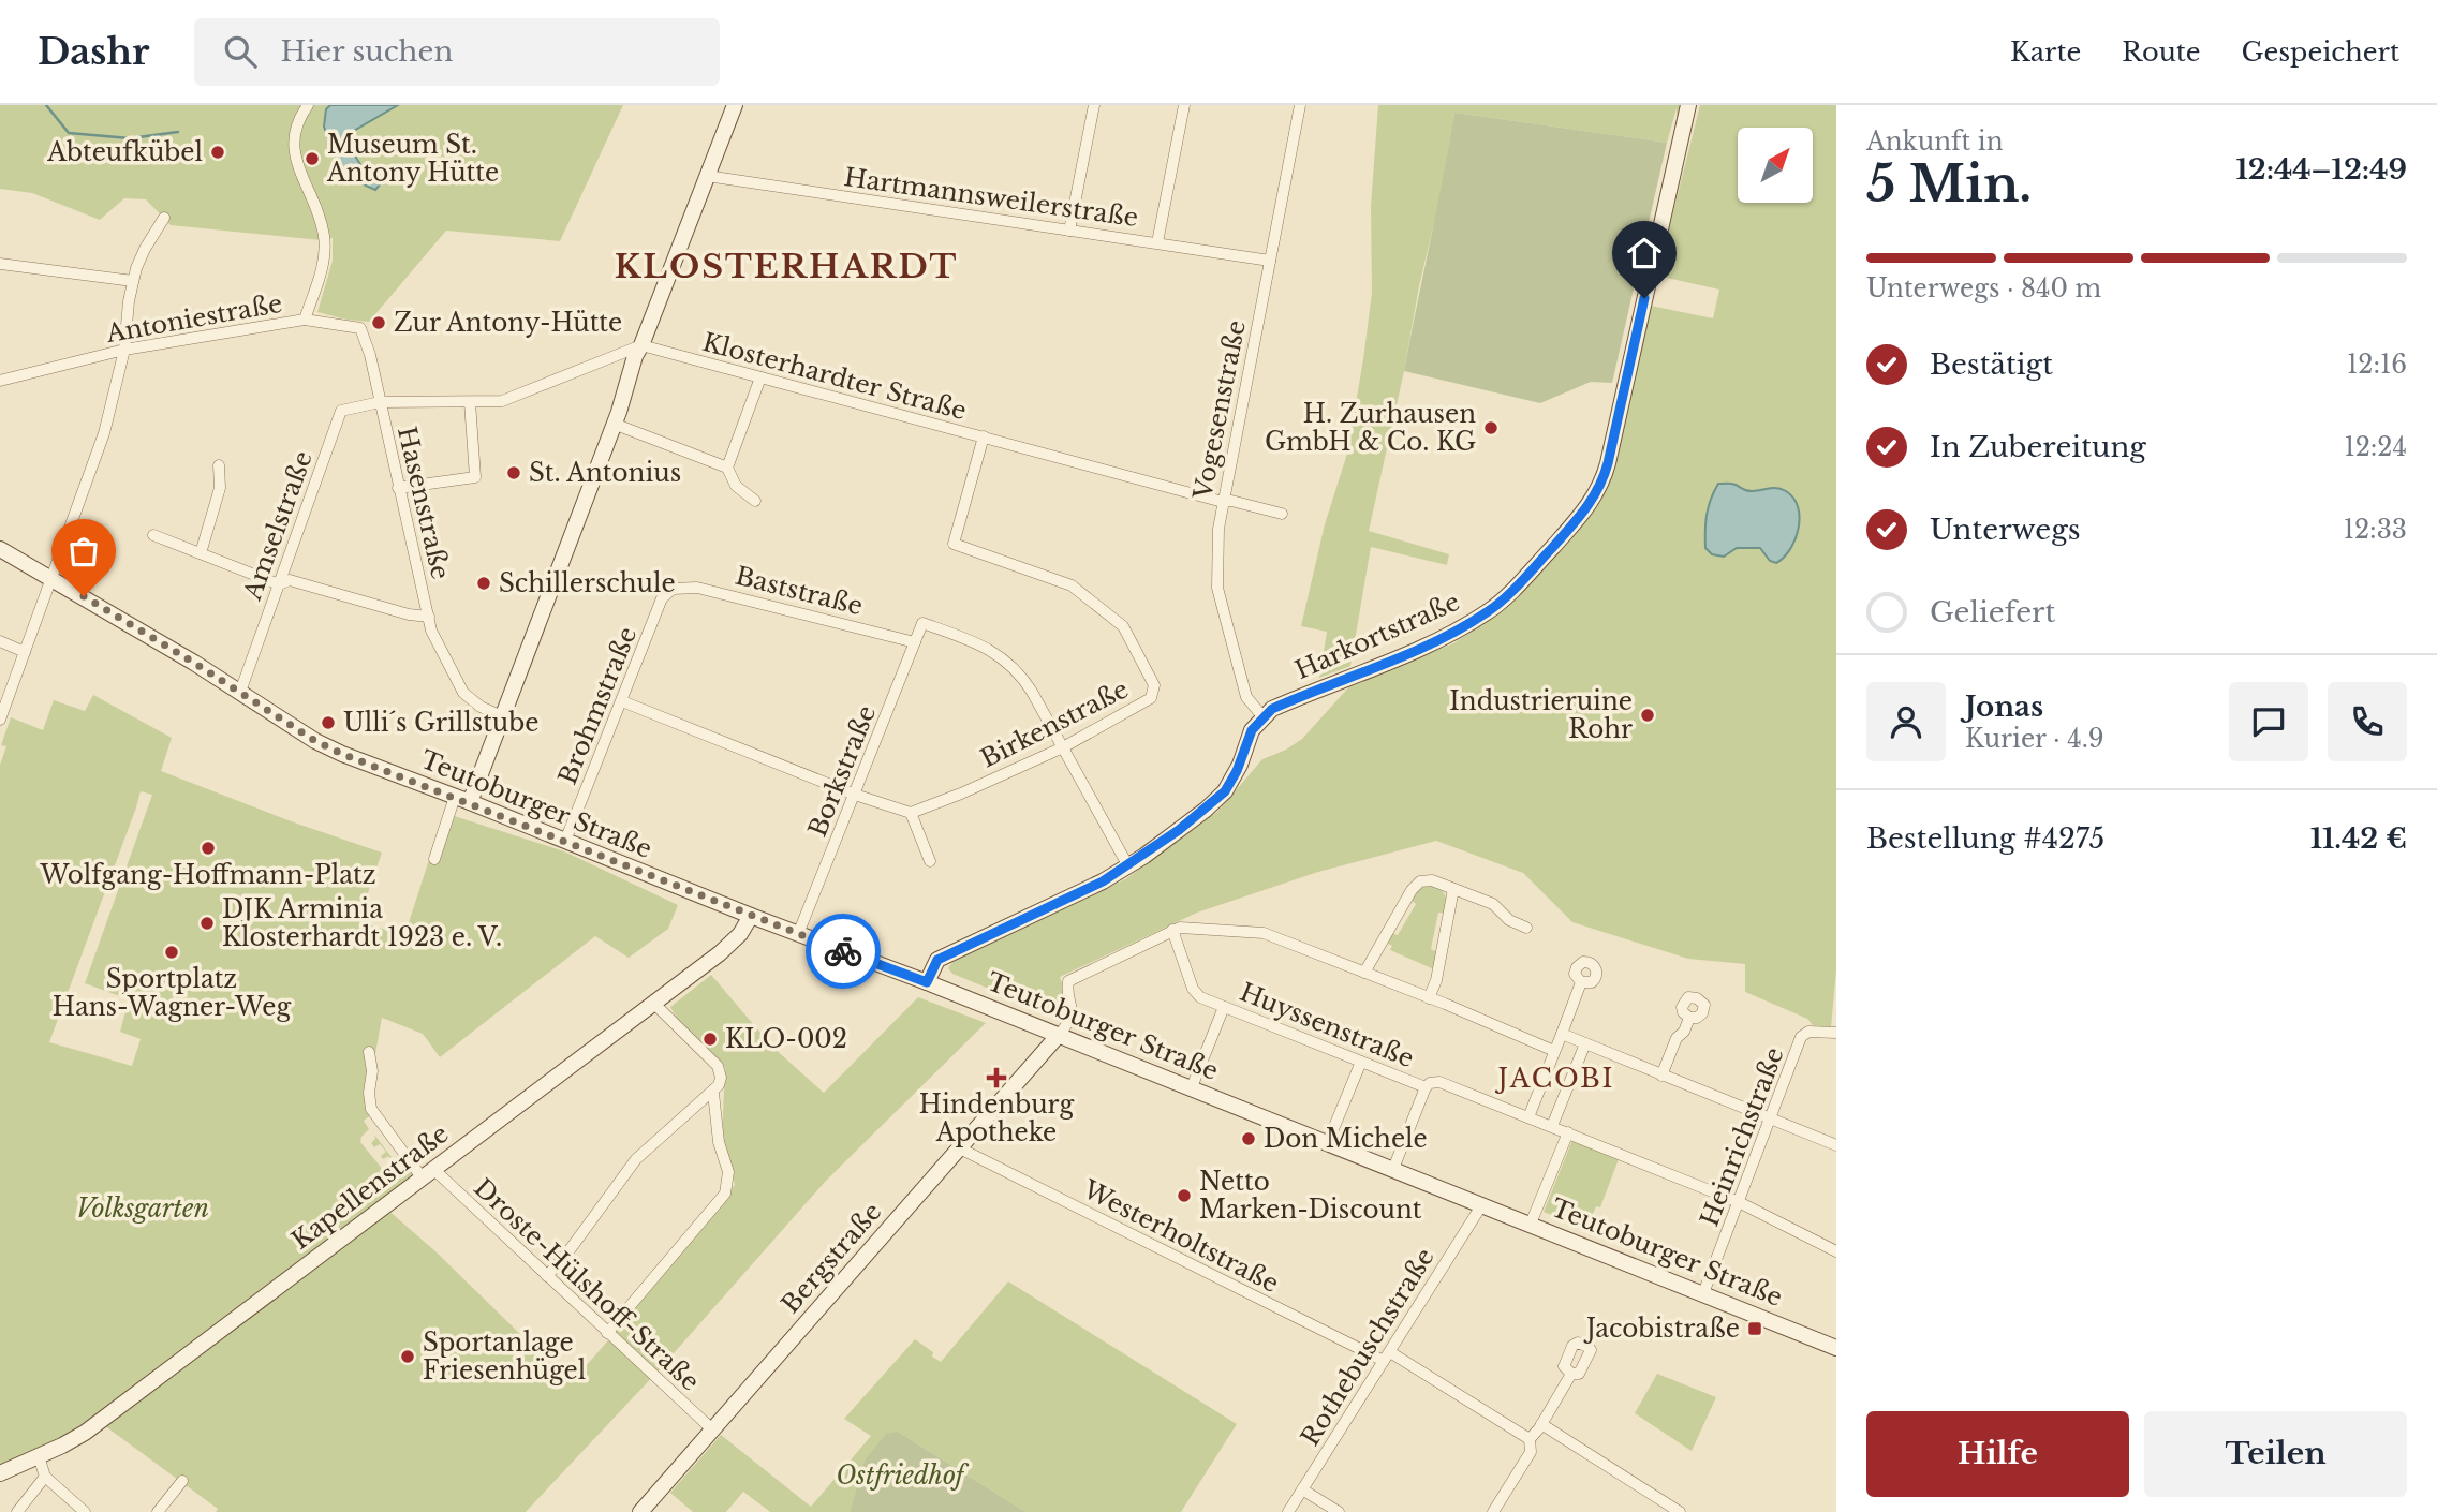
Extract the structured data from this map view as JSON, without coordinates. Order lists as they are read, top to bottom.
{
  "streets": {
    "street": [
      "Hartmannsweilerstraße",
      "Antoniestraße",
      "Klosterhardter Straße",
      "Vogesenstraße",
      "Hasenstraße",
      "Amselstraße",
      "Baststraße",
      "Harkortstraße",
      "Brohmstraße",
      "Birkenstraße",
      "Borkstraße",
      "Teutoburger Straße",
      "Huyssenstraße",
      "Heinrichstraße",
      "Kapellenstraße",
      "Westerholtstraße",
      "Bergstraße",
      "Droste-Hülshoff-Straße",
      "Rothebuschstraße"
    ]
  },
  "crossings": [
    ["Hartmannsweilerstraße", "Vogesenstraße"],
    ["Antoniestraße", "Hasenstraße"],
    ["Klosterhardter Straße", "Vogesenstraße"],
    ["Klosterhardter Straße", "Birkenstraße"],
    ["Vogesenstraße", "Harkortstraße"],
    ["Hasenstraße", "Amselstraße"],
    ["Amselstraße", "Teutoburger Straße"],
    ["Baststraße", "Brohmstraße"],
    ["Baststraße", "Borkstraße"],
    ["Brohmstraße", "Teutoburger Straße"],
    ["Birkenstraße", "Borkstraße"],
    ["Borkstraße", "Teutoburger Straße"],
    ["Teutoburger Straße", "Heinrichstraße"],
    ["Teutoburger Straße", "Kapellenstraße"],
    ["Teutoburger Straße", "Bergstraße"],
    ["Teutoburger Straße", "Rothebuschstraße"],
    ["Huyssenstraße", "Heinrichstraße"],
    ["Kapellenstraße", "Droste-Hülshoff-Straße"],
    ["Westerholtstraße", "Bergstraße"],
    ["Westerholtstraße", "Rothebuschstraße"],
    ["Bergstraße", "Droste-Hülshoff-Straße"]
  ],
  "districts": ["KLOSTERHARDT", "JACOBI"],
  "parks": ["Volksgarten", "Ostfriedhof"],
  "places": {
    "other": [
      "Abteufkübel",
      "Museum St. Antony Hütte",
      "Zur Antony-Hütte",
      "H. Zurhausen GmbH & Co. KG",
      "St. Antonius",
      "Schillerschule",
      "Industrieruine Rohr",
      "Ulli´s Grillstube",
      "Wolfgang-Hoffmann-Platz",
      "DJK Arminia Klosterhardt 1923 e. V.",
      "Sportplatz Hans-Wagner-Weg",
      "KLO-002",
      "Don Michele",
      "Netto Marken-Discount",
      "Sportanlage Friesenhügel"
    ],
    "health": ["Hindenburg Apotheke"],
    "transit": ["Jacobistraße"]
  },
  "north": "top right",
  "page": {
    "header": "Dashr",
    "search": "Hier suchen",
    "nav": ["Karte", "Route", "Gespeichert"],
    "heading": ["5 Min.", "Ankunft in", "12:44–12:49"],
    "panel": [
      "Jonas",
      "Kurier · 4.9",
      "Bestellung #4275",
      "11.42 €"
    ],
    "bar": "Unterwegs · 840 m",
    "list": [
      ["Bestätigt", "12:16"],
      ["In Zubereitung", "12:24"],
      ["Unterwegs", "12:33"],
      "Geliefert"
    ],
    "buttons": ["Hilfe", "Teilen"]
  }
}
